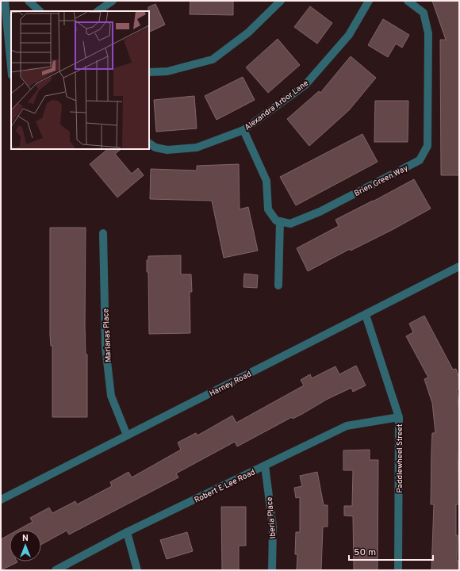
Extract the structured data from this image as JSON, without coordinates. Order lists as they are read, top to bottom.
{
  "streets": {
    "street": [
      "Alexandra Arbor Lane",
      "Brien Green Way",
      "Marlanas Place",
      "Harney Road",
      "Paddlewheel Street",
      "Robert E Lee Road",
      "Iberia Place"
    ]
  },
  "crossings": [
    ["Marlanas Place", "Harney Road"],
    ["Harney Road", "Paddlewheel Street"],
    ["Paddlewheel Street", "Robert E Lee Road"],
    ["Robert E Lee Road", "Iberia Place"]
  ],
  "scale_bar": "50 m",
  "north": "top"
}
